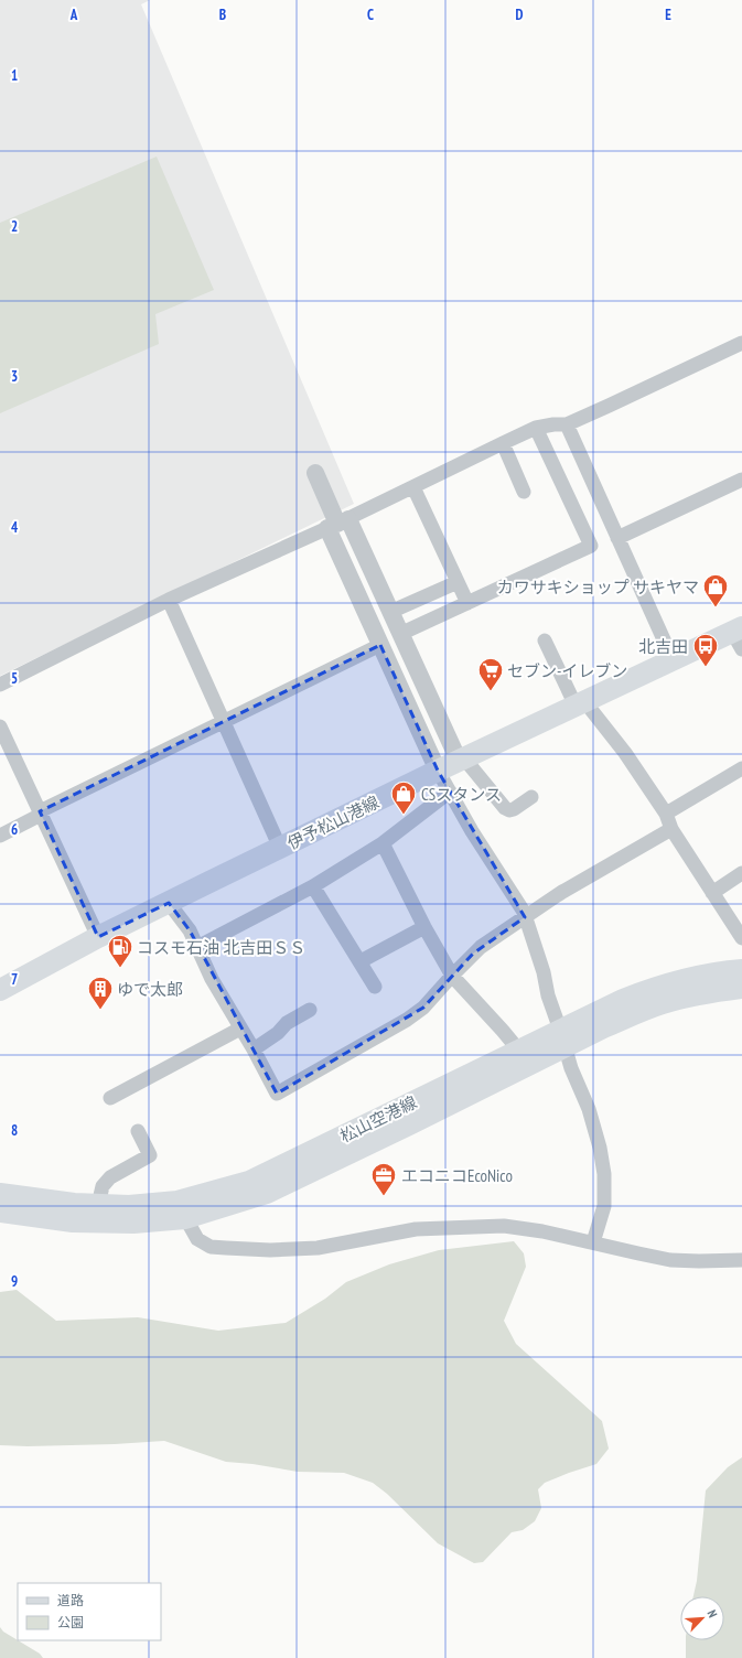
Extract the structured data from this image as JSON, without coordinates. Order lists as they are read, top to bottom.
{
  "streets": {
    "main road": ["伊予松山港線", "松山空港線"]
  },
  "places": {
    "shop": ["カワサキショップ サキヤマ", "CSスタンス"],
    "bus stop": ["北吉田"],
    "supermarket": ["セブン-イレブン"],
    "fuel station": ["コスモ石油 北吉田ＳＳ"],
    "building": ["ゆで太郎"],
    "office": ["エコニコEcoNico"]
  },
  "legend": ["道路", "公園"],
  "north": "top right",
  "grid": {
    "columns": [
      "A",
      "B",
      "C",
      "D",
      "E"
    ],
    "rows": [
      "1",
      "2",
      "3",
      "4",
      "5",
      "6",
      "7",
      "8",
      "9"
    ]
  }
}
